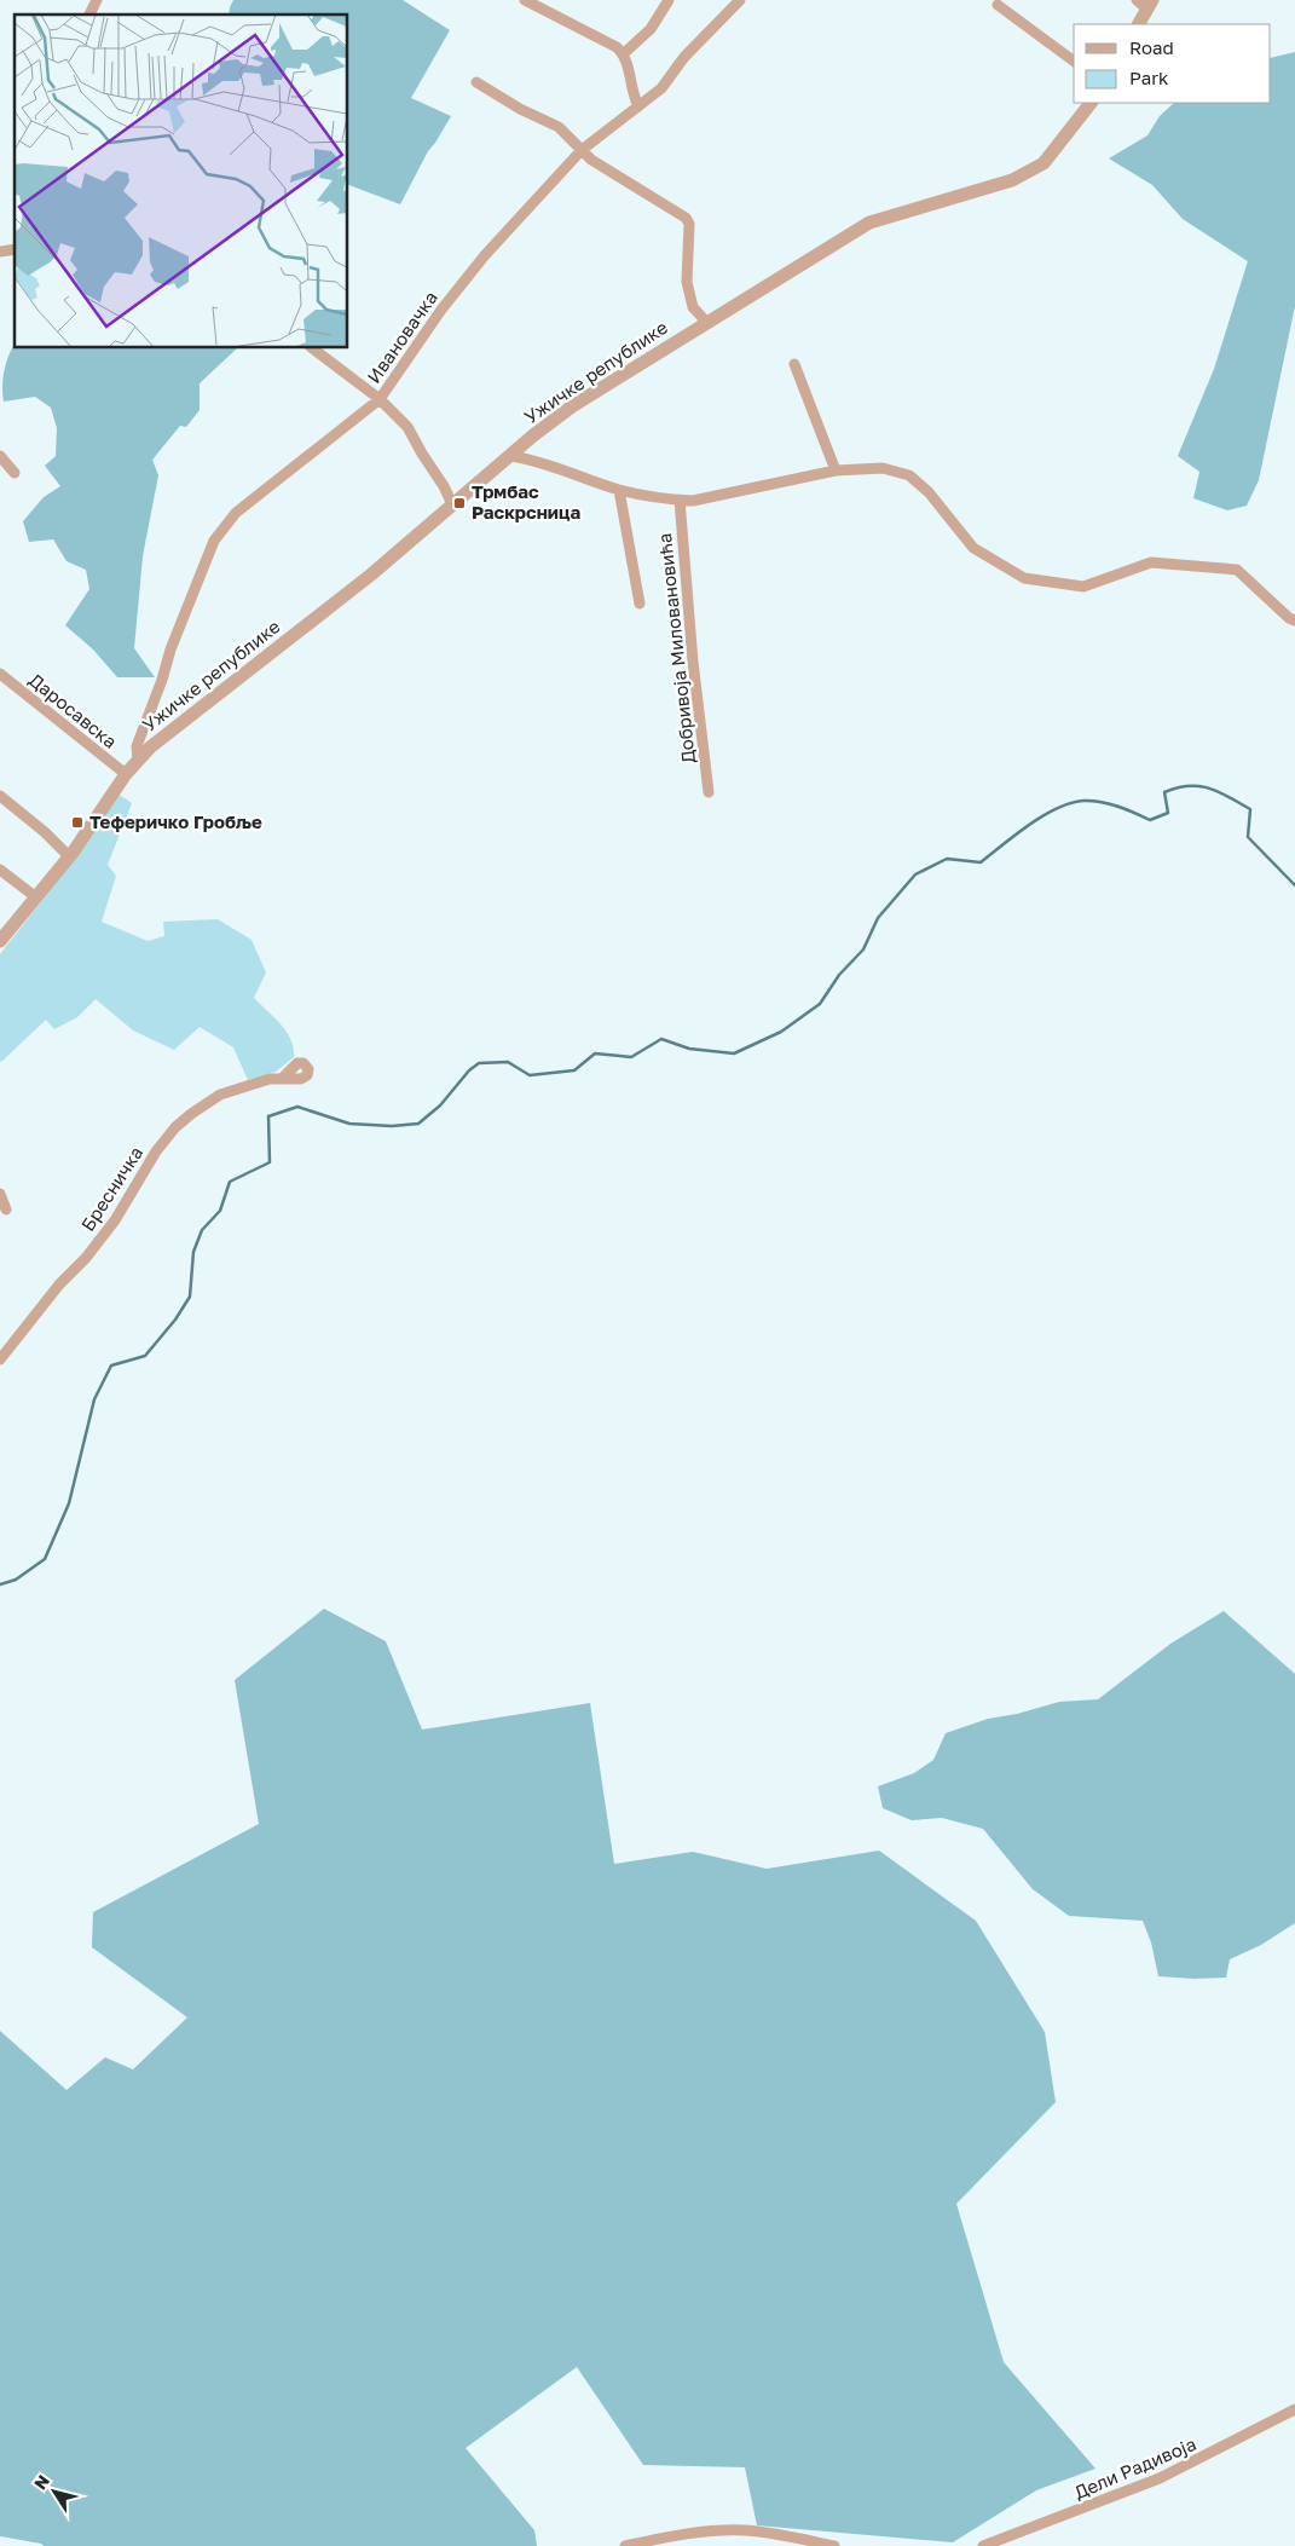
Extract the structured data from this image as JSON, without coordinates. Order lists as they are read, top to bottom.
{
  "streets": {
    "street": [
      "Ивановачка",
      "Ужичке републике",
      "Добривоја Миловановића",
      "Даросавска",
      "Бресничка",
      "Дели Радивоја"
    ]
  },
  "crossings": [
    ["Ивановачка", "Ужичке републике"],
    ["Ужичке републике", "Даросавска"]
  ],
  "places": {
    "transit": ["Трмбас Раскрсница", "Теферичко Гробље"]
  },
  "legend": ["Road", "Park"],
  "north": "top left"
}
